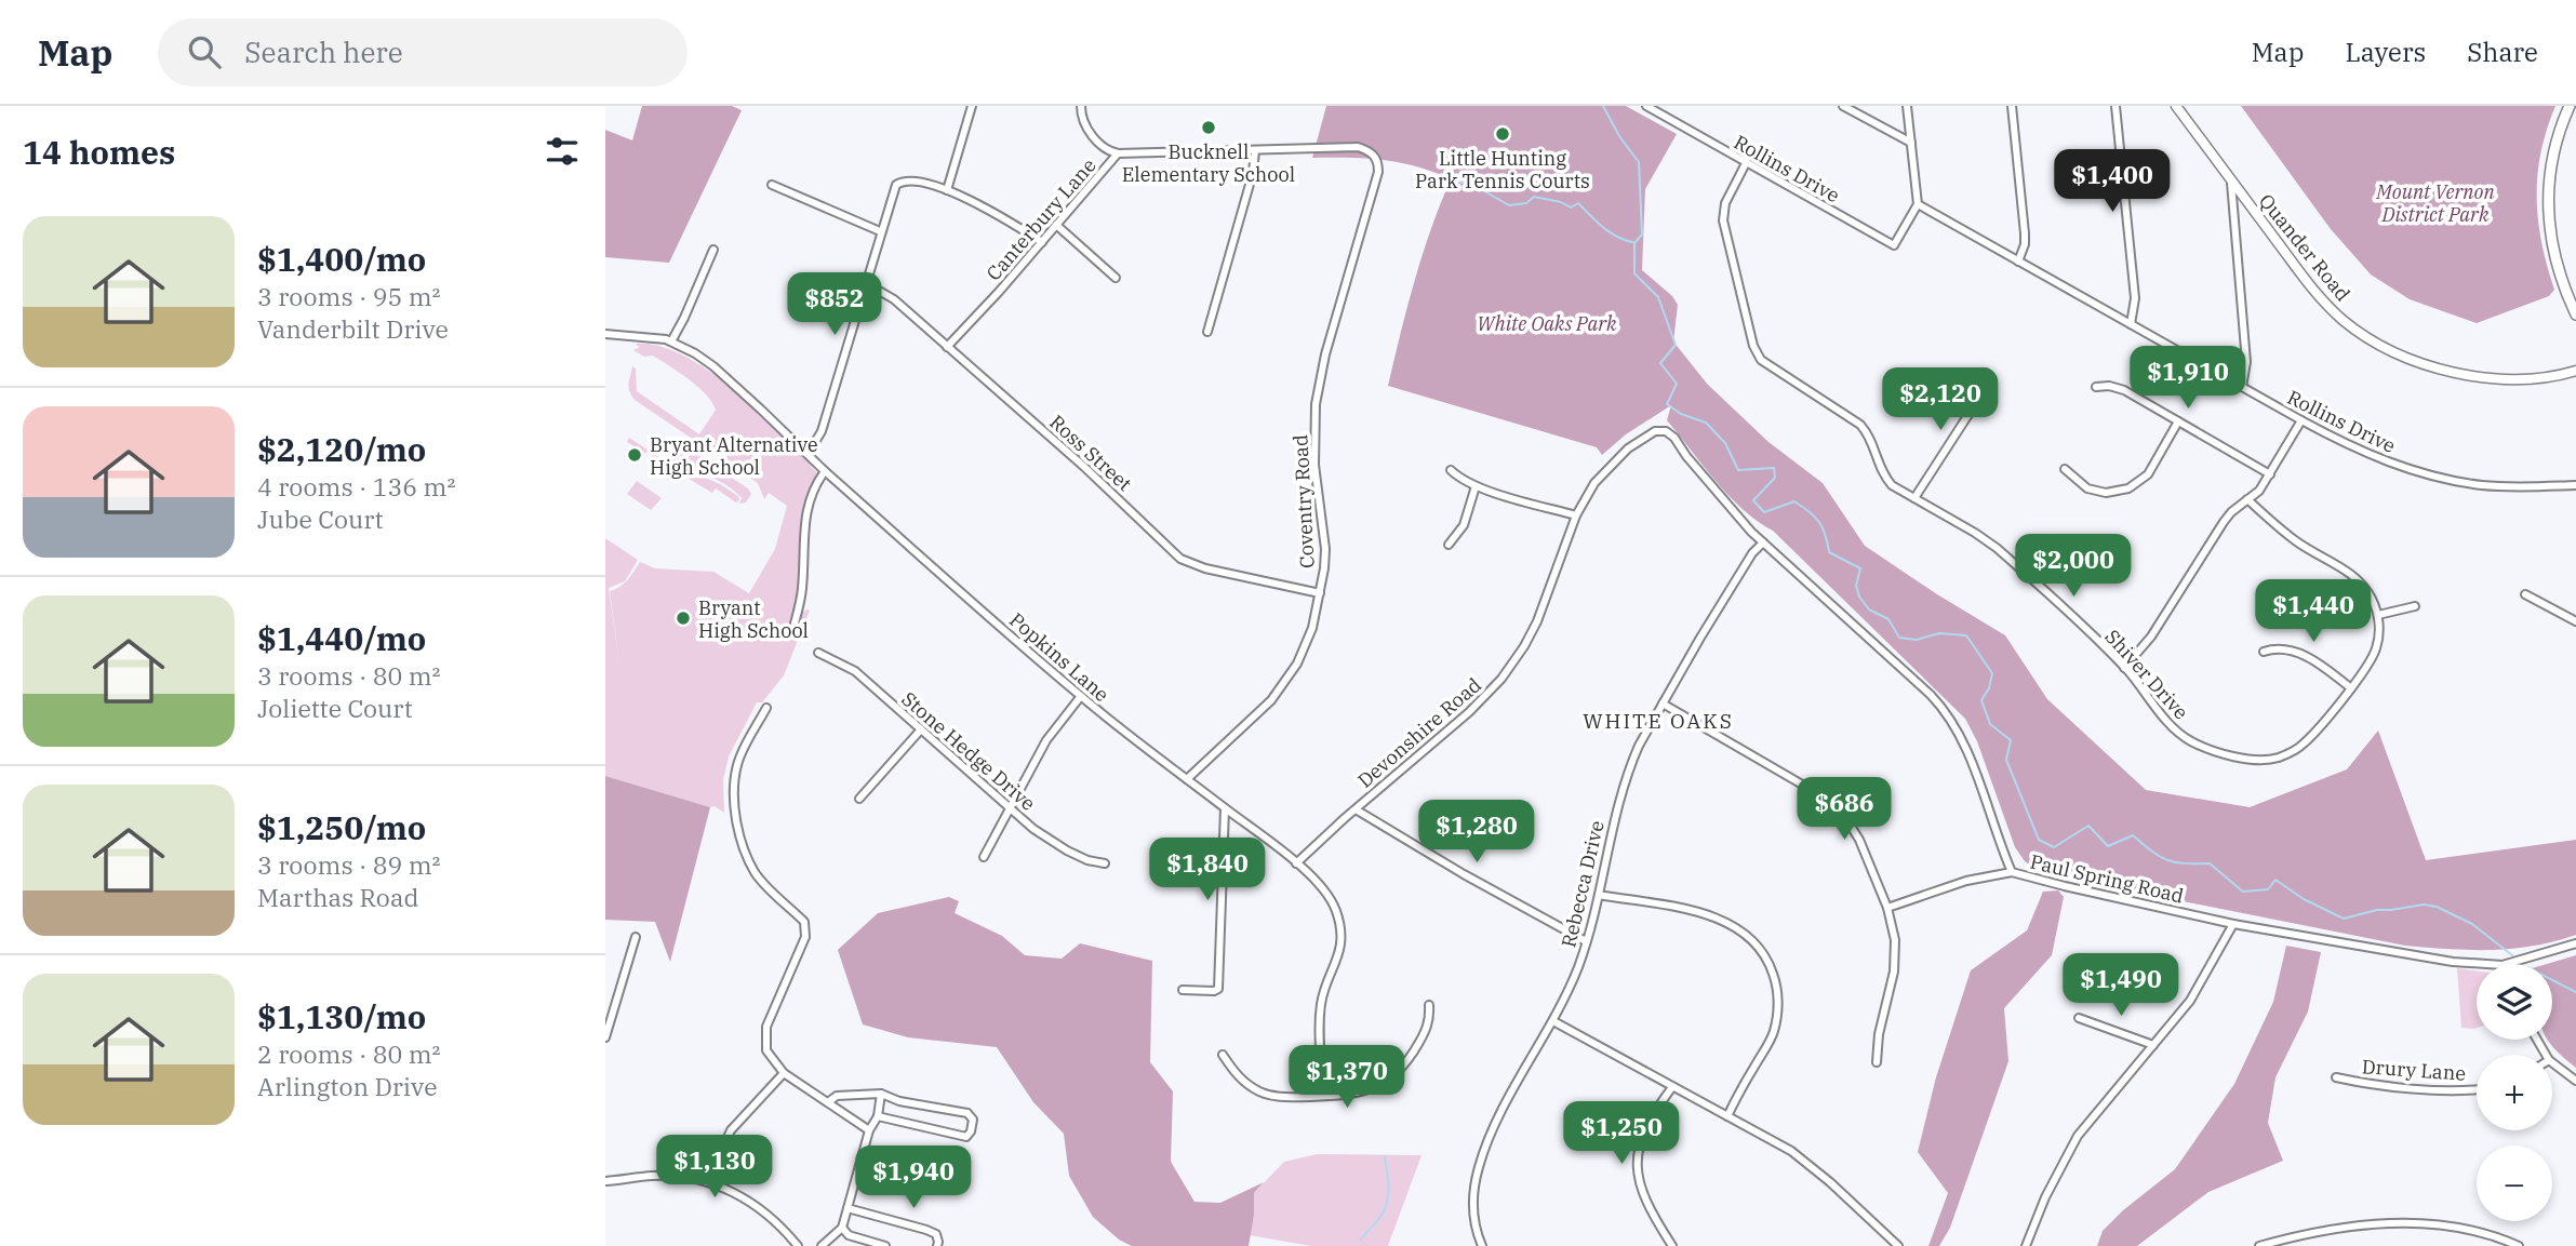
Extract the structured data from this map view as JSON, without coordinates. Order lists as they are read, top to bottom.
{
  "streets": {
    "street": [
      "Rollins Drive",
      "Canterbury Lane",
      "Quander Road",
      "Ross Street",
      "Coventry Road",
      "Popkins Lane",
      "Shiver Drive",
      "Devonshire Road",
      "Stone Hedge Drive",
      "Paul Spring Road",
      "Rebecca Drive",
      "Drury Lane"
    ]
  },
  "crossings": [
    ["Rollins Drive", "Shiver Drive"],
    ["Canterbury Lane", "Ross Street"],
    ["Canterbury Lane", "Coventry Road"],
    ["Ross Street", "Coventry Road"],
    ["Coventry Road", "Popkins Lane"],
    ["Popkins Lane", "Devonshire Road"],
    ["Devonshire Road", "Paul Spring Road"],
    ["Paul Spring Road", "Rebecca Drive"]
  ],
  "districts": ["WHITE OAKS"],
  "parks": ["Mount Vernon District Park", "White Oaks Park"],
  "places": [
    "Bucknell Elementary School",
    "Little Hunting Park Tennis Courts",
    "Bryant Alternative High School",
    "Bryant High School"
  ],
  "page": {
    "header": "Map",
    "search": "Search here",
    "nav": ["Map", "Layers", "Share"],
    "heading": "14 homes",
    "price": [
      "$1,400",
      "$852",
      "$1,910",
      "$2,120",
      "$2,000",
      "$1,440",
      "$686",
      "$1,280",
      "$1,840",
      "$1,490",
      "$1,370",
      "$1,250",
      "$1,130",
      "$1,940"
    ],
    "list": [
      {
        "name": "$1,400/mo",
        "note": "3 rooms · 95 m² · Vanderbilt Drive"
      },
      {
        "name": "$2,120/mo",
        "note": "4 rooms · 136 m² · Jube Court"
      },
      {
        "name": "$1,440/mo",
        "note": "3 rooms · 80 m² · Joliette Court"
      },
      {
        "name": "$1,250/mo",
        "note": "3 rooms · 89 m² · Marthas Road"
      },
      {
        "name": "$1,130/mo",
        "note": "2 rooms · 80 m² · Arlington Drive"
      }
    ],
    "map_buttons": ["+", "−"]
  }
}
